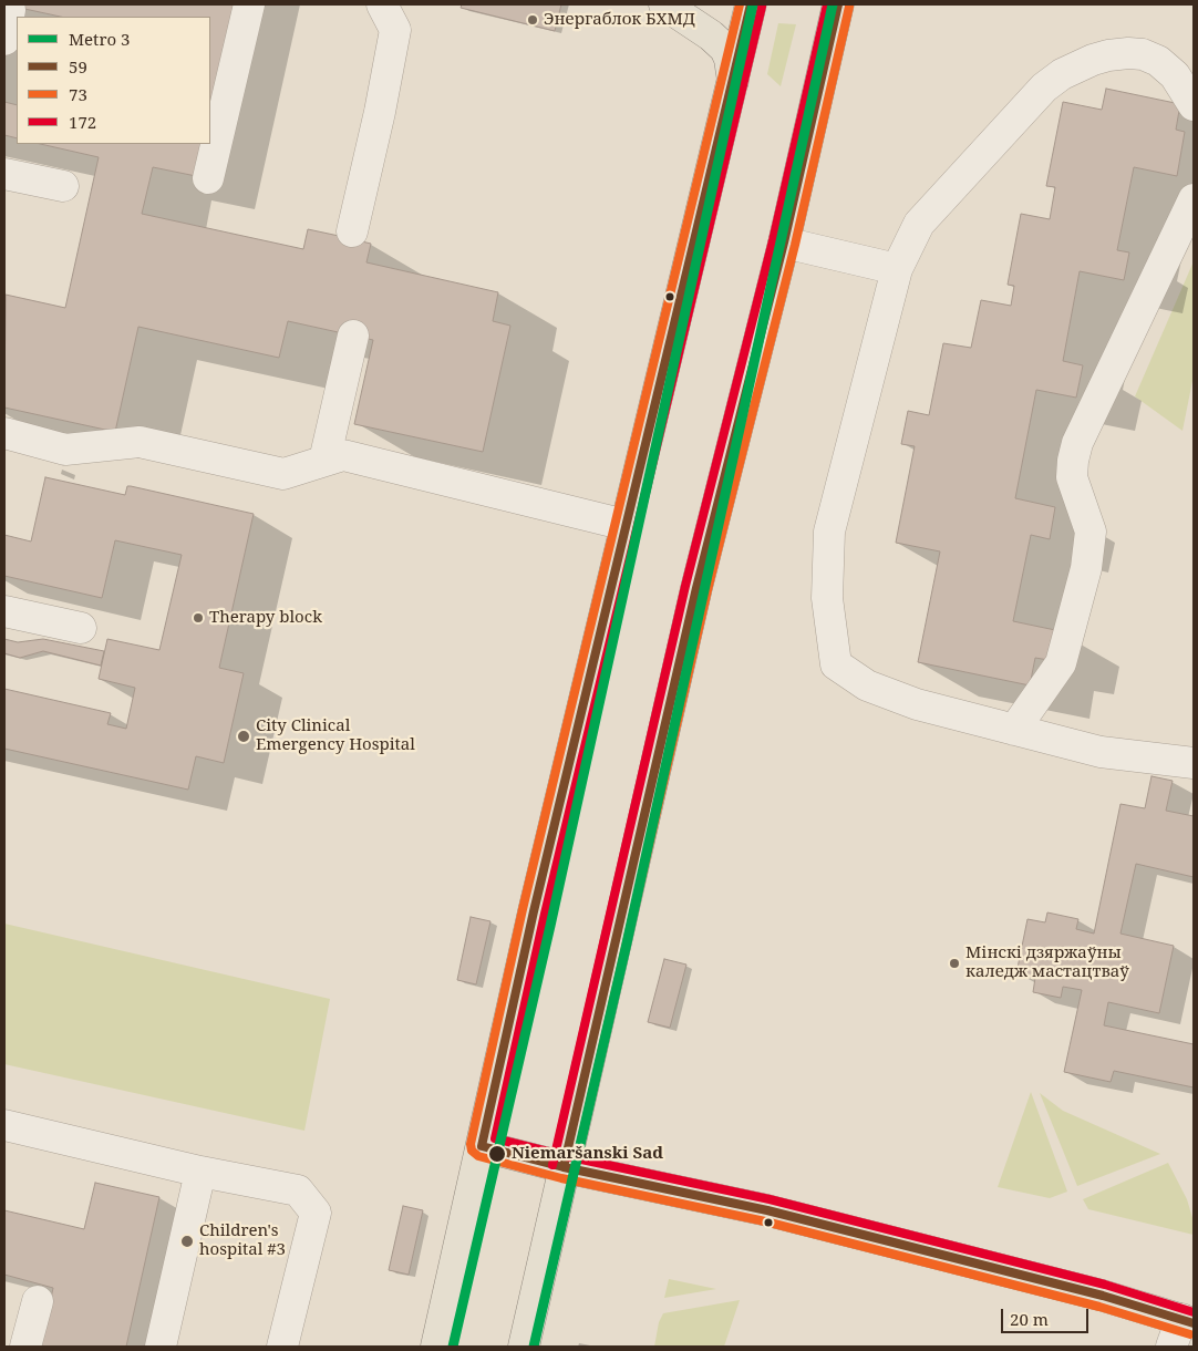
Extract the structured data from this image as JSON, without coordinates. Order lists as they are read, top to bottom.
{
  "places": [
    "Энергаблок БХМД",
    "Therapy block",
    "City Clinical Emergency Hospital",
    "Мінскі дзяржаўны каледж мастацтваў",
    "Niemaršanski Sad",
    "Children's hospital #3"
  ],
  "lines": [
    "metro line 3",
    "transit line 59",
    "transit line 73",
    "transit line 172"
  ],
  "legend": [
    "Metro 3",
    "59",
    "73",
    "172"
  ],
  "scale_bar": "20 m"
}
